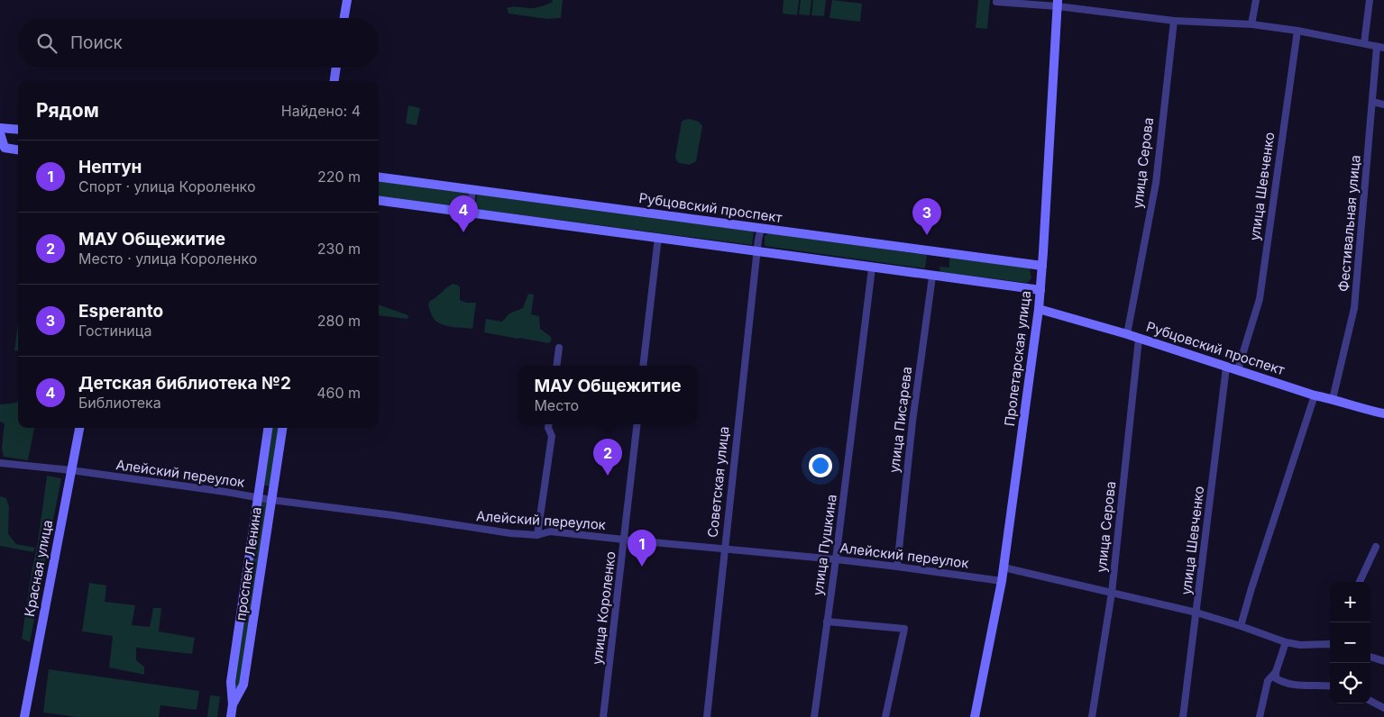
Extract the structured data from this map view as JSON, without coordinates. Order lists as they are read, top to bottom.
{
  "streets": {
    "street": [
      "улица Серова",
      "улица Шевченко",
      "Рубцовский проспект",
      "Фестивальная улица",
      "Пролетарская улица",
      "улица Писарева",
      "Алейский переулок",
      "Советская улица",
      "улица Пушкина",
      "проспект Ленина",
      "Красная улица",
      "улица Короленко"
    ]
  },
  "crossings": [
    ["улица Серова", "Рубцовский проспект"],
    ["улица Шевченко", "Рубцовский проспект"],
    ["Рубцовский проспект", "Фестивальная улица"],
    ["Рубцовский проспект", "Пролетарская улица"],
    ["Рубцовский проспект", "Советская улица"],
    ["Пролетарская улица", "Алейский переулок"],
    ["улица Писарева", "Алейский переулок"],
    ["Алейский переулок", "Советская улица"],
    ["Алейский переулок", "улица Пушкина"],
    ["Алейский переулок", "проспект Ленина"],
    ["Алейский переулок", "Красная улица"],
    ["Алейский переулок", "улица Короленко"]
  ],
  "page": {
    "search": "Поиск",
    "heading": ["Рядом", "Найдено: 4"],
    "list": [
      {
        "mark": "1",
        "name": "Нептун",
        "note": "Спорт · улица Короленко",
        "value": "220 m"
      },
      {
        "mark": "2",
        "name": "МАУ Общежитие",
        "note": "Место · улица Короленко",
        "value": "230 m"
      },
      {
        "mark": "3",
        "name": "Esperanto",
        "note": "Гостиница",
        "value": "280 m"
      },
      {
        "mark": "4",
        "name": "Детская библиотека №2",
        "note": "Библиотека",
        "value": "460 m"
      }
    ],
    "pins": [
      "4",
      "3",
      "2",
      "1"
    ],
    "popup": ["МАУ Общежитие", "Место"],
    "map_buttons": ["+", "−"]
  }
}
